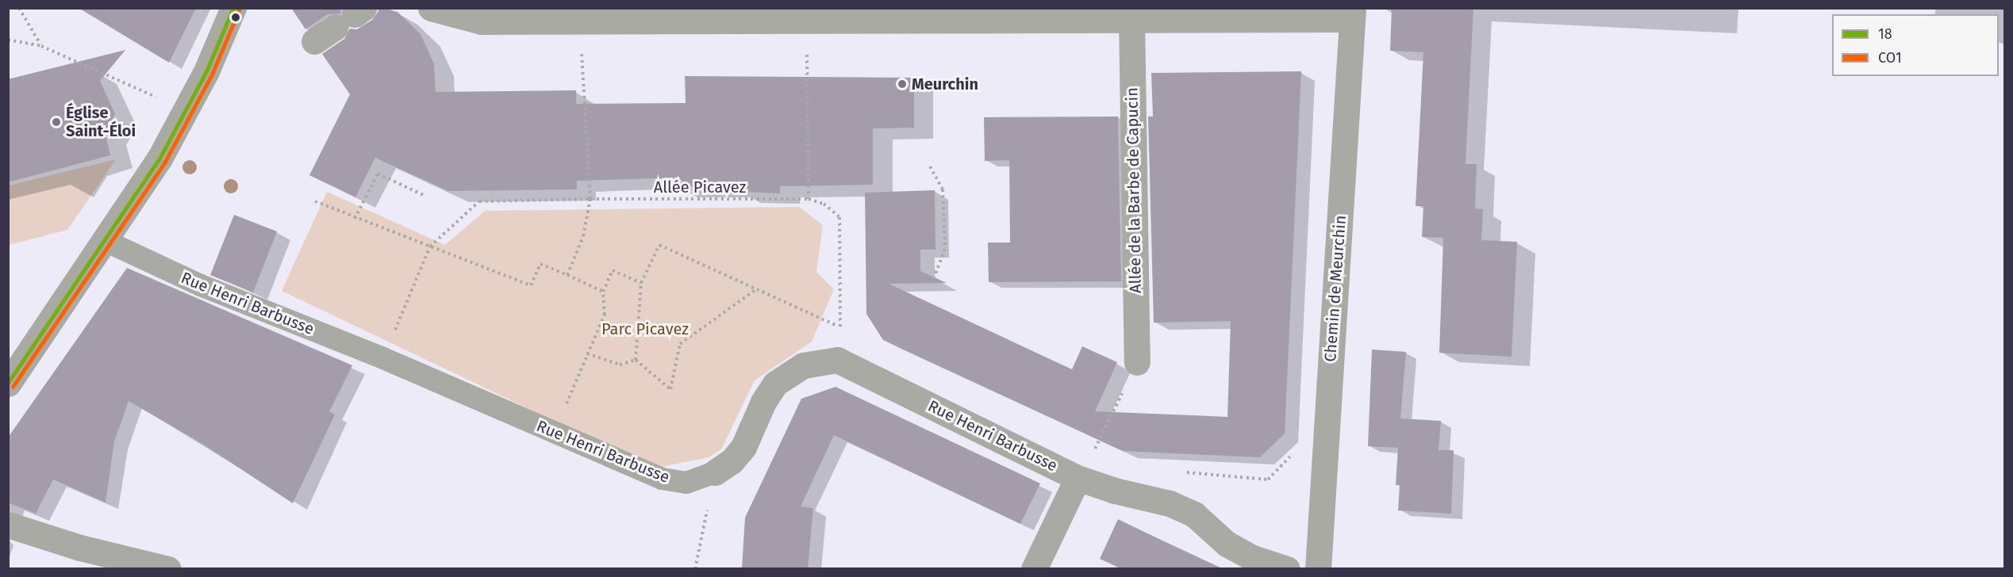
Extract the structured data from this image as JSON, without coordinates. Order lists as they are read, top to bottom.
{
  "streets": {
    "street": ["Allée de la Barbe de Capucin", "Chemin de Meurchin", "Rue Henri Barbusse"],
    "path": ["Allée Picavez"]
  },
  "crossings": [
    ["Allée Picavez", "Rue Henri Barbusse"]
  ],
  "parks": ["Parc Picavez"],
  "places": ["Meurchin", "Église Saint-Éloi"],
  "lines": ["transit line 18", "transit line CO1"],
  "legend": ["18", "CO1"]
}
